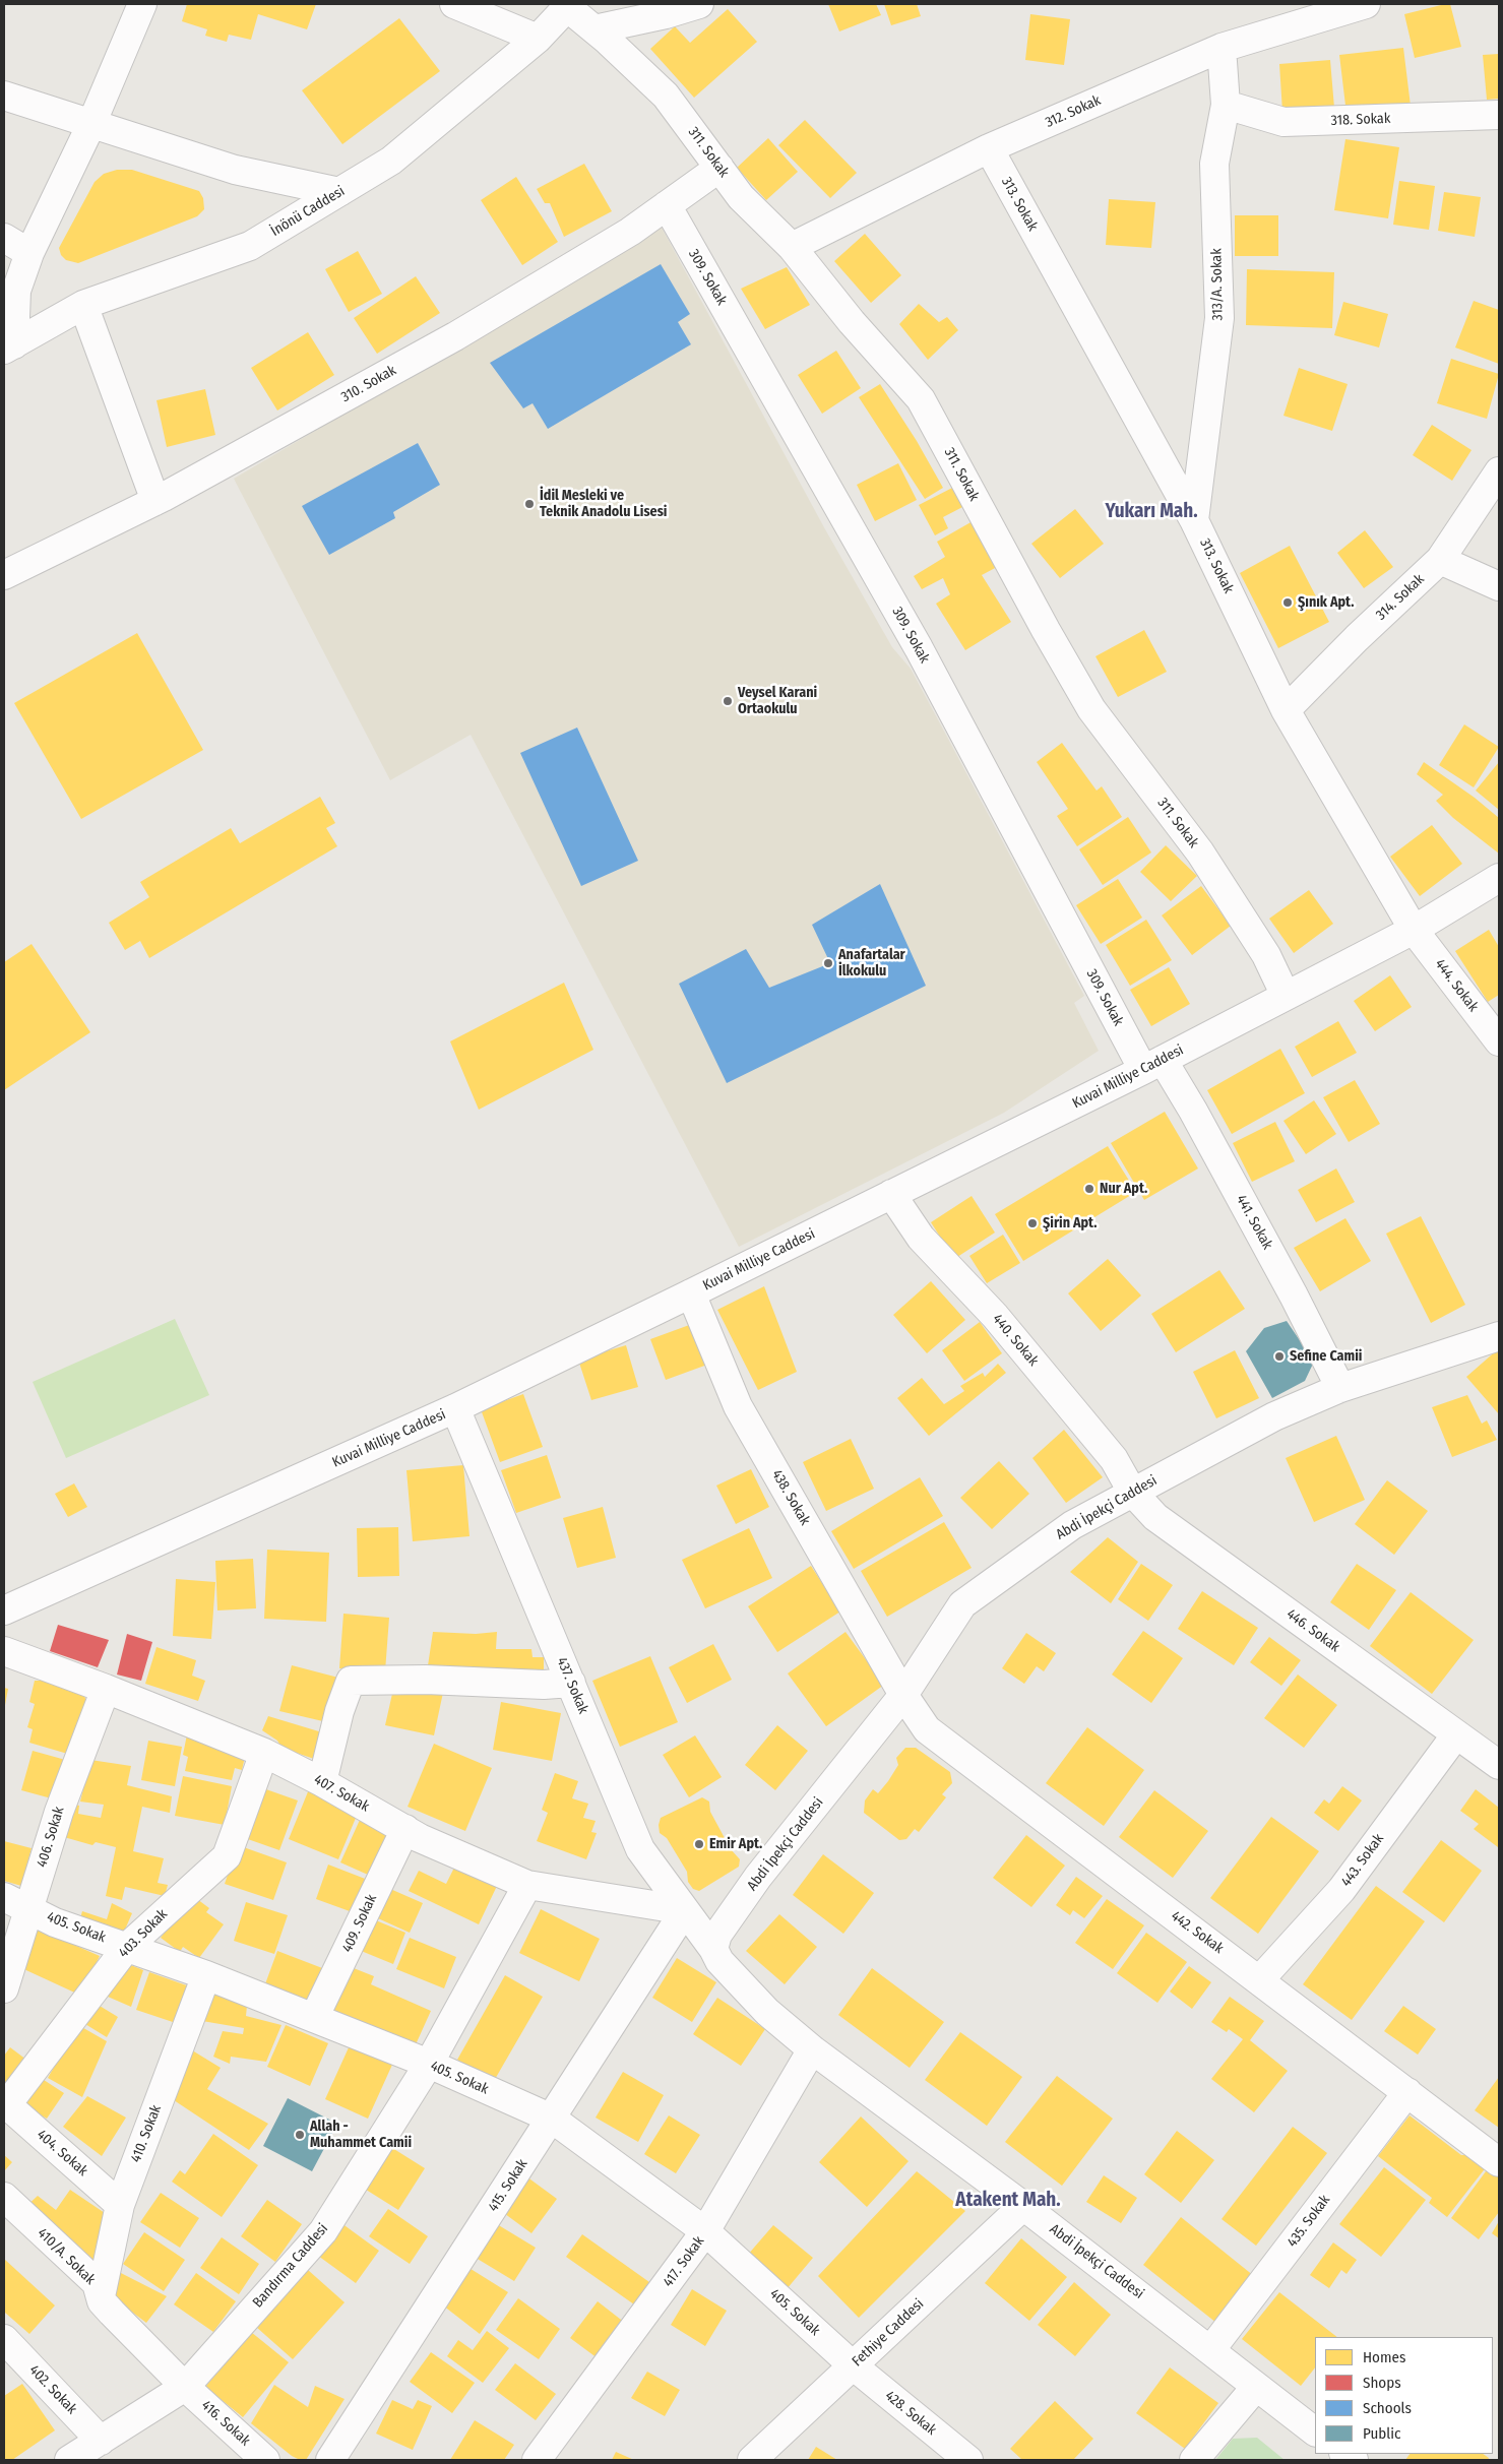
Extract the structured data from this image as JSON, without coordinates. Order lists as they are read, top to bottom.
{
  "streets": {
    "street": [
      "312. Sokak",
      "318. Sokak",
      "311. Sokak",
      "313. Sokak",
      "İnönü Caddesi",
      "309. Sokak",
      "313/A. Sokak",
      "310. Sokak",
      "314. Sokak",
      "444. Sokak",
      "Kuvai Milliye Caddesi",
      "441. Sokak",
      "440. Sokak",
      "438. Sokak",
      "Abdi İpekçi Caddesi",
      "446. Sokak",
      "437. Sokak",
      "407. Sokak",
      "406. Sokak",
      "443. Sokak",
      "409. Sokak",
      "405. Sokak",
      "442. Sokak",
      "403. Sokak",
      "410. Sokak",
      "404. Sokak",
      "415. Sokak",
      "435. Sokak",
      "410/A. Sokak",
      "417. Sokak",
      "Bandırma Caddesi",
      "Fethiye Caddesi",
      "402. Sokak",
      "428. Sokak",
      "416. Sokak"
    ]
  },
  "crossings": [
    ["312. Sokak", "311. Sokak"],
    ["312. Sokak", "313. Sokak"],
    ["312. Sokak", "313/A. Sokak"],
    ["318. Sokak", "313/A. Sokak"],
    ["311. Sokak", "İnönü Caddesi"],
    ["311. Sokak", "310. Sokak"],
    ["311. Sokak", "Kuvai Milliye Caddesi"],
    ["313. Sokak", "313/A. Sokak"],
    ["313. Sokak", "314. Sokak"],
    ["313. Sokak", "444. Sokak"],
    ["313. Sokak", "Kuvai Milliye Caddesi"],
    ["309. Sokak", "310. Sokak"],
    ["309. Sokak", "Kuvai Milliye Caddesi"],
    ["309. Sokak", "441. Sokak"],
    ["444. Sokak", "Kuvai Milliye Caddesi"],
    ["Kuvai Milliye Caddesi", "441. Sokak"],
    ["Kuvai Milliye Caddesi", "440. Sokak"],
    ["Kuvai Milliye Caddesi", "438. Sokak"],
    ["Kuvai Milliye Caddesi", "437. Sokak"],
    ["441. Sokak", "Abdi İpekçi Caddesi"],
    ["440. Sokak", "Abdi İpekçi Caddesi"],
    ["440. Sokak", "446. Sokak"],
    ["438. Sokak", "Abdi İpekçi Caddesi"],
    ["438. Sokak", "442. Sokak"],
    ["Abdi İpekçi Caddesi", "446. Sokak"],
    ["Abdi İpekçi Caddesi", "437. Sokak"],
    ["Abdi İpekçi Caddesi", "442. Sokak"],
    ["Abdi İpekçi Caddesi", "435. Sokak"],
    ["Abdi İpekçi Caddesi", "417. Sokak"],
    ["Abdi İpekçi Caddesi", "Fethiye Caddesi"],
    ["446. Sokak", "443. Sokak"],
    ["437. Sokak", "407. Sokak"],
    ["437. Sokak", "415. Sokak"],
    ["407. Sokak", "406. Sokak"],
    ["407. Sokak", "409. Sokak"],
    ["407. Sokak", "403. Sokak"],
    ["407. Sokak", "415. Sokak"],
    ["407. Sokak", "Bandırma Caddesi"],
    ["406. Sokak", "405. Sokak"],
    ["443. Sokak", "442. Sokak"],
    ["409. Sokak", "405. Sokak"],
    ["405. Sokak", "403. Sokak"],
    ["405. Sokak", "410. Sokak"],
    ["405. Sokak", "415. Sokak"],
    ["405. Sokak", "417. Sokak"],
    ["405. Sokak", "Bandırma Caddesi"],
    ["405. Sokak", "Fethiye Caddesi"],
    ["405. Sokak", "428. Sokak"],
    ["442. Sokak", "435. Sokak"],
    ["403. Sokak", "404. Sokak"],
    ["410. Sokak", "404. Sokak"],
    ["410. Sokak", "410/A. Sokak"],
    ["410/A. Sokak", "Bandırma Caddesi"],
    ["410/A. Sokak", "416. Sokak"],
    ["Bandırma Caddesi", "402. Sokak"],
    ["Bandırma Caddesi", "416. Sokak"],
    ["Fethiye Caddesi", "428. Sokak"]
  ],
  "districts": ["Yukarı Mah.", "Atakent Mah."],
  "places": [
    "İdil Mesleki ve Teknik Anadolu Lisesi",
    "Şınık Apt.",
    "Veysel Karani Ortaokulu",
    "Anafartalar İlkokulu",
    "Nur Apt.",
    "Şirin Apt.",
    "Sefine Camii",
    "Emir Apt.",
    "Allah - Muhammet Camii"
  ],
  "legend": [
    "Homes",
    "Shops",
    "Schools",
    "Public"
  ]
}
